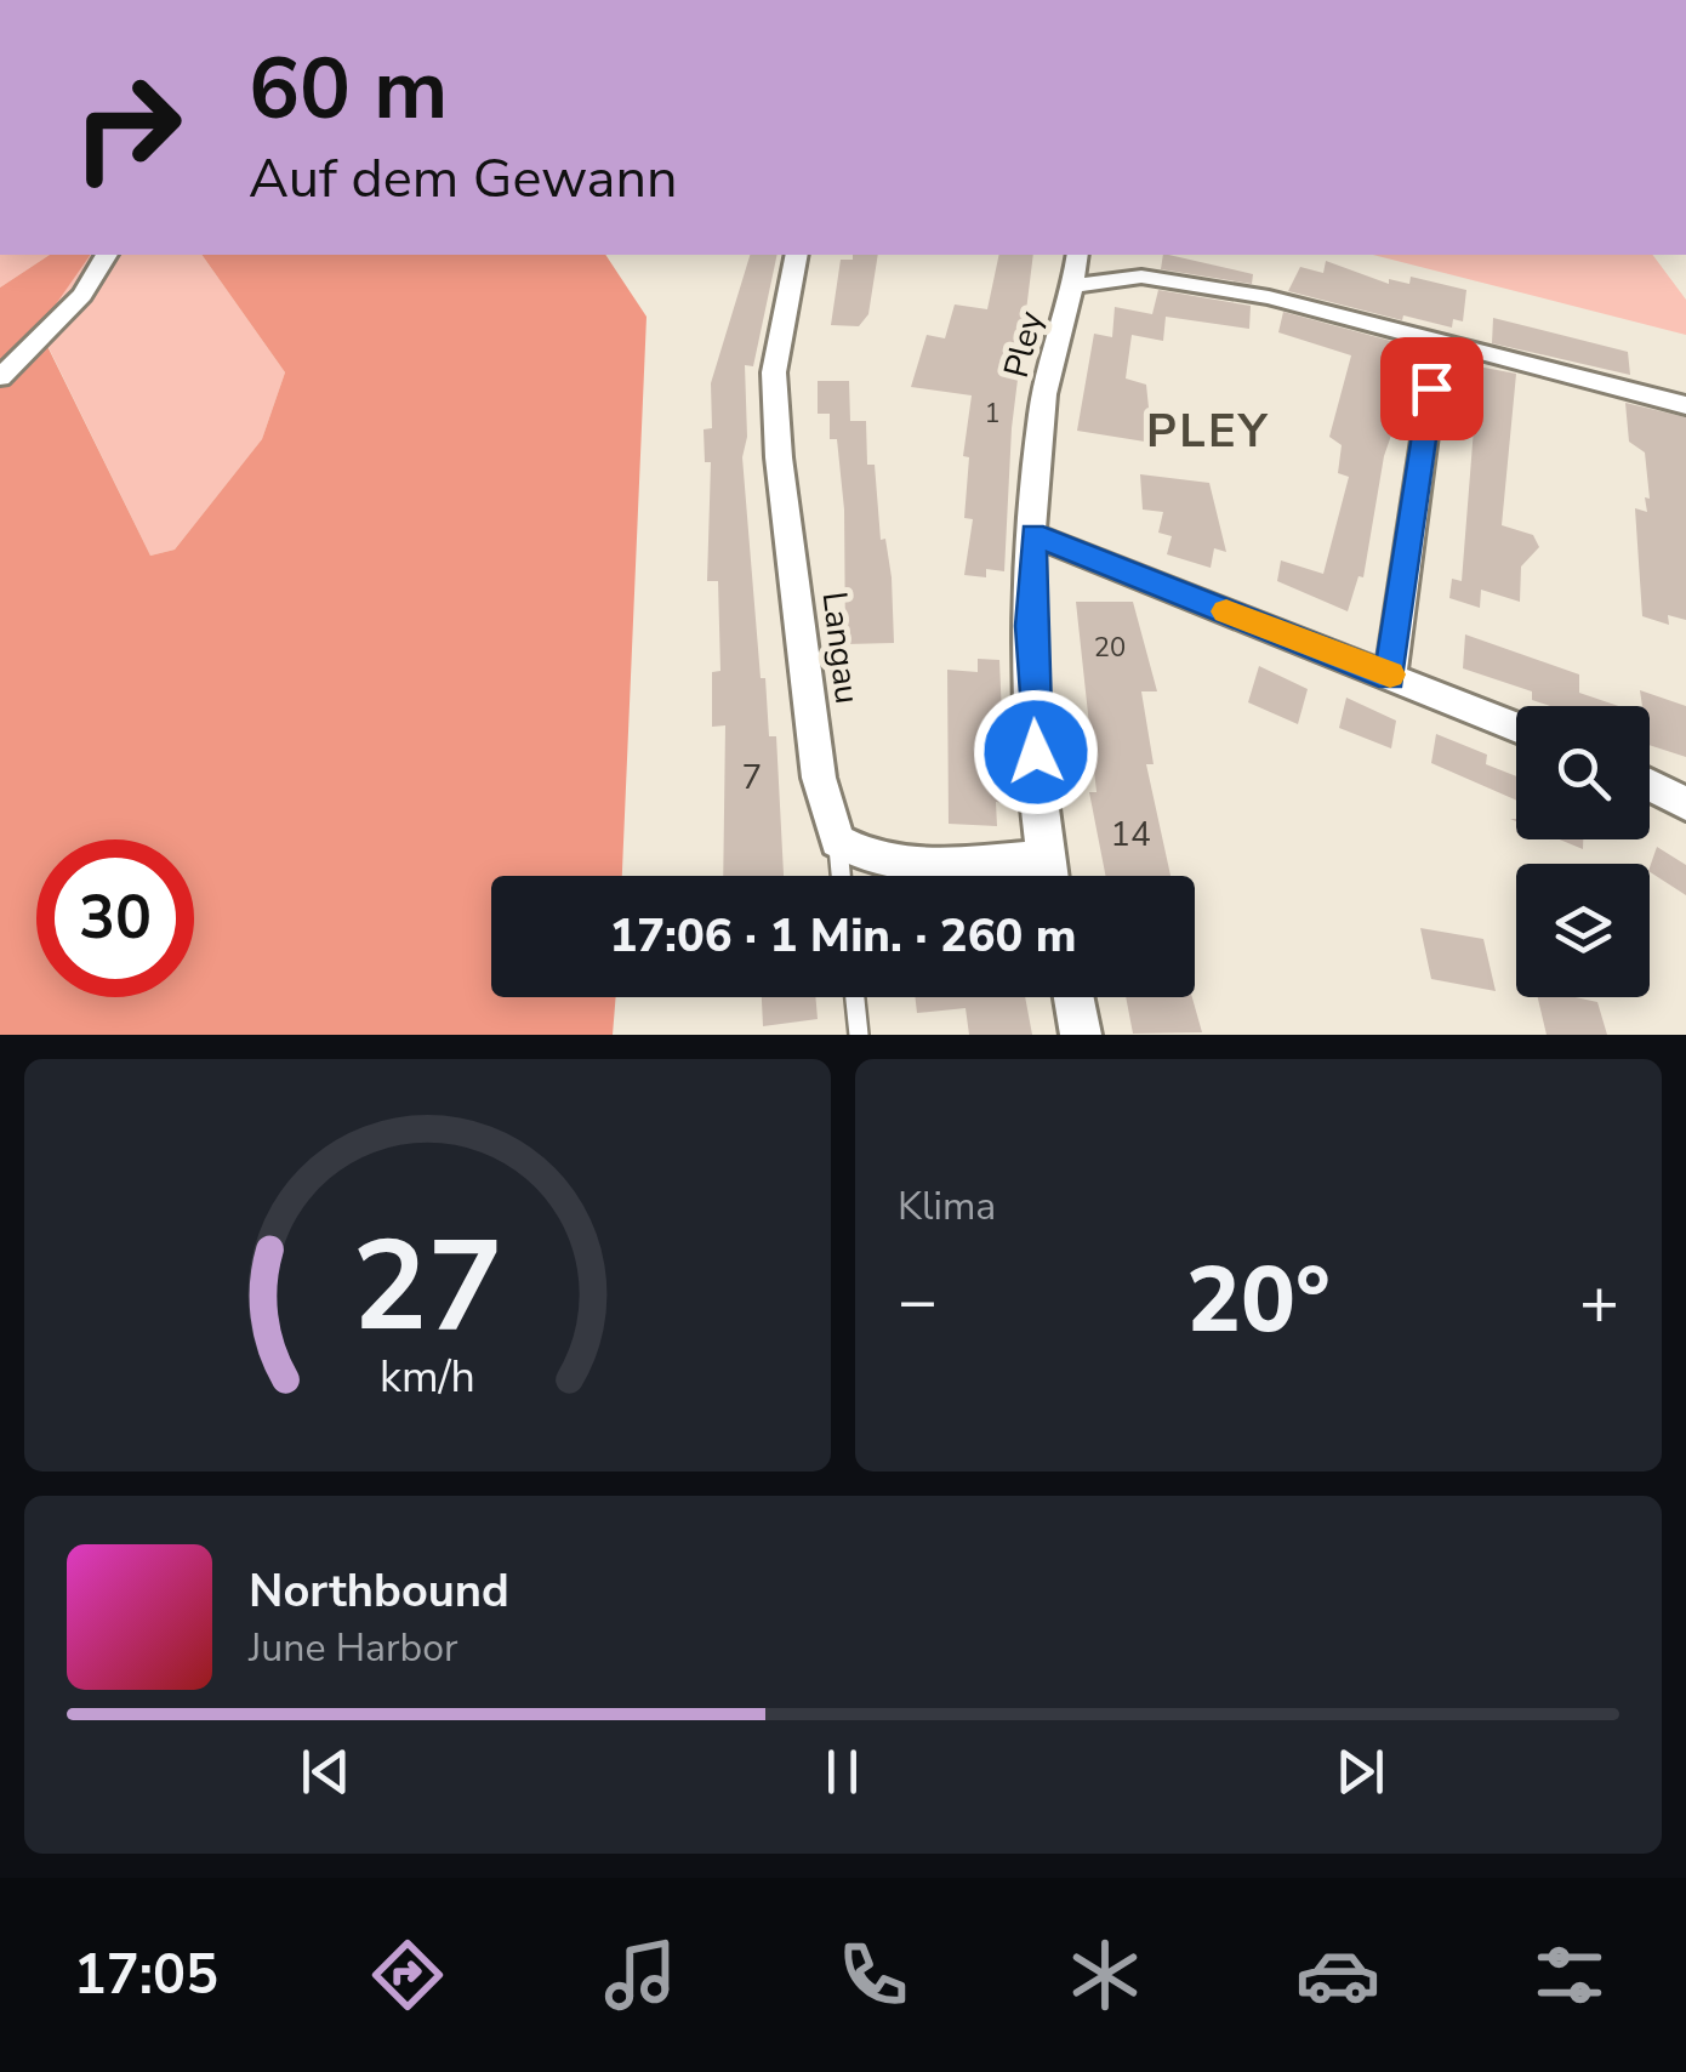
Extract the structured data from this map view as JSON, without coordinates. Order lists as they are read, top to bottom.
{
  "streets": {
    "street": ["Pley", "Langau"]
  },
  "districts": ["PLEY"],
  "house_numbers": [
    "1",
    "20",
    "7",
    "14"
  ],
  "page": {
    "turn": ["60 m", "Auf dem Gewann"],
    "limit": "30",
    "trip": "17:06 · 1 Min. · 260 m",
    "tile": "Klima",
    "heat": ["−", "20°", "+"],
    "song": ["Northbound", "June Harbor"],
    "tabs": "17:05",
    "gauge": ["27", "km/h"]
  }
}
